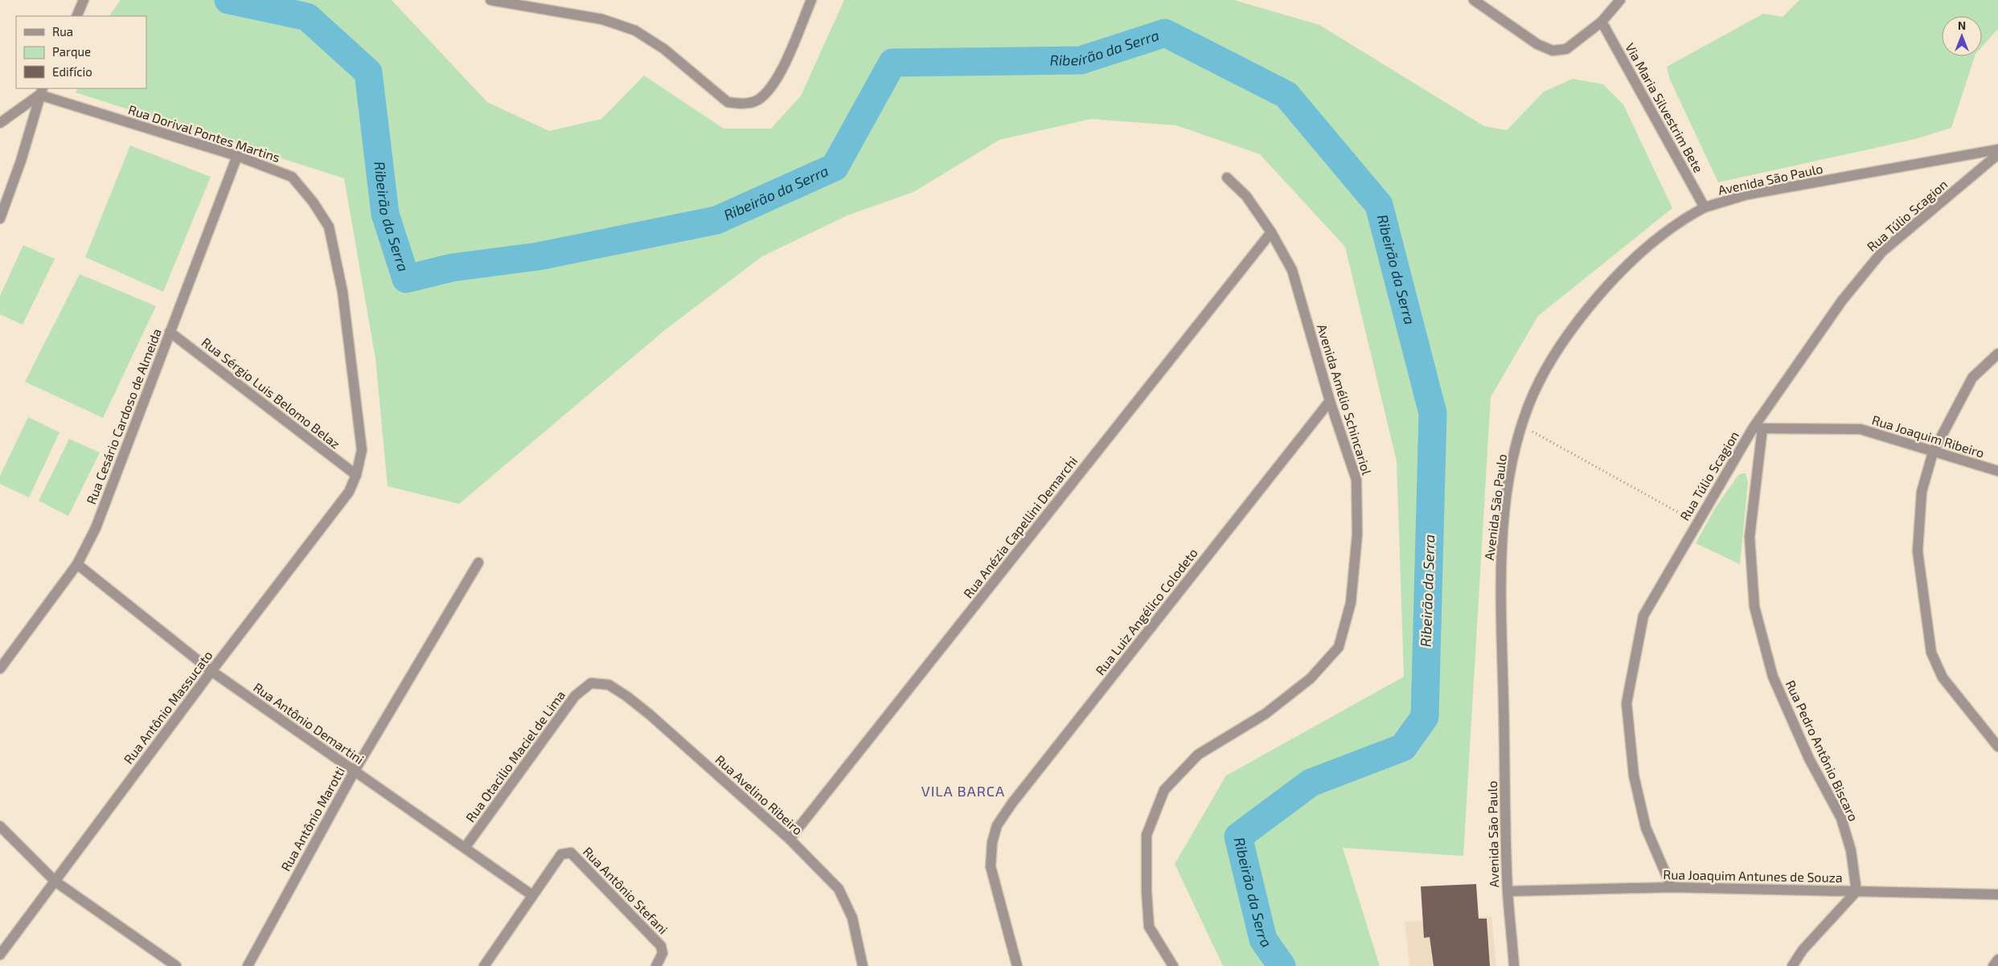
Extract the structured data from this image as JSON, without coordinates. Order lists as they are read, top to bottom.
{
  "streets": {
    "street": [
      "Via Maria Silvestrim Bete",
      "Rua Dorival Pontes Martins",
      "Avenida São Paulo",
      "Rua Túlio Scagion",
      "Rua Sérgio Luis Belomo Belaz",
      "Avenida Amélio Schincariol",
      "Rua Cesário Cardoso de Almeida",
      "Rua Joaquim Ribeiro",
      "Rua Anézia Capellini Demarchi",
      "Rua Luiz Angélico Colodeto",
      "Rua Antônio Massucato",
      "Rua Antônio Demartini",
      "Rua Pedro Antônio Biscaro",
      "Rua Otacilio Maciel de Lima",
      "Rua Avelino Ribeiro",
      "Rua Antônio Marotti",
      "Rua Joaquim Antunes de Souza",
      "Rua Antônio Stefani"
    ]
  },
  "crossings": [
    ["Via Maria Silvestrim Bete", "Avenida São Paulo"],
    ["Rua Dorival Pontes Martins", "Rua Sérgio Luis Belomo Belaz"],
    ["Rua Dorival Pontes Martins", "Rua Cesário Cardoso de Almeida"],
    ["Rua Dorival Pontes Martins", "Rua Antônio Massucato"],
    ["Avenida São Paulo", "Rua Joaquim Antunes de Souza"],
    ["Rua Túlio Scagion", "Rua Joaquim Ribeiro"],
    ["Rua Túlio Scagion", "Rua Pedro Antônio Biscaro"],
    ["Rua Túlio Scagion", "Rua Joaquim Antunes de Souza"],
    ["Rua Sérgio Luis Belomo Belaz", "Rua Cesário Cardoso de Almeida"],
    ["Rua Sérgio Luis Belomo Belaz", "Rua Antônio Massucato"],
    ["Avenida Amélio Schincariol", "Rua Anézia Capellini Demarchi"],
    ["Avenida Amélio Schincariol", "Rua Luiz Angélico Colodeto"],
    ["Rua Cesário Cardoso de Almeida", "Rua Antônio Demartini"],
    ["Rua Joaquim Ribeiro", "Rua Pedro Antônio Biscaro"],
    ["Rua Anézia Capellini Demarchi", "Rua Avelino Ribeiro"],
    ["Rua Antônio Massucato", "Rua Antônio Demartini"],
    ["Rua Antônio Demartini", "Rua Otacilio Maciel de Lima"],
    ["Rua Antônio Demartini", "Rua Antônio Marotti"],
    ["Rua Antônio Demartini", "Rua Antônio Stefani"],
    ["Rua Pedro Antônio Biscaro", "Rua Joaquim Antunes de Souza"],
    ["Rua Otacilio Maciel de Lima", "Rua Avelino Ribeiro"]
  ],
  "districts": ["VILA BARCA"],
  "water": ["Ribeirão da Serra"],
  "legend": ["Rua", "Parque", "Edifício"],
  "north": "top"
}
